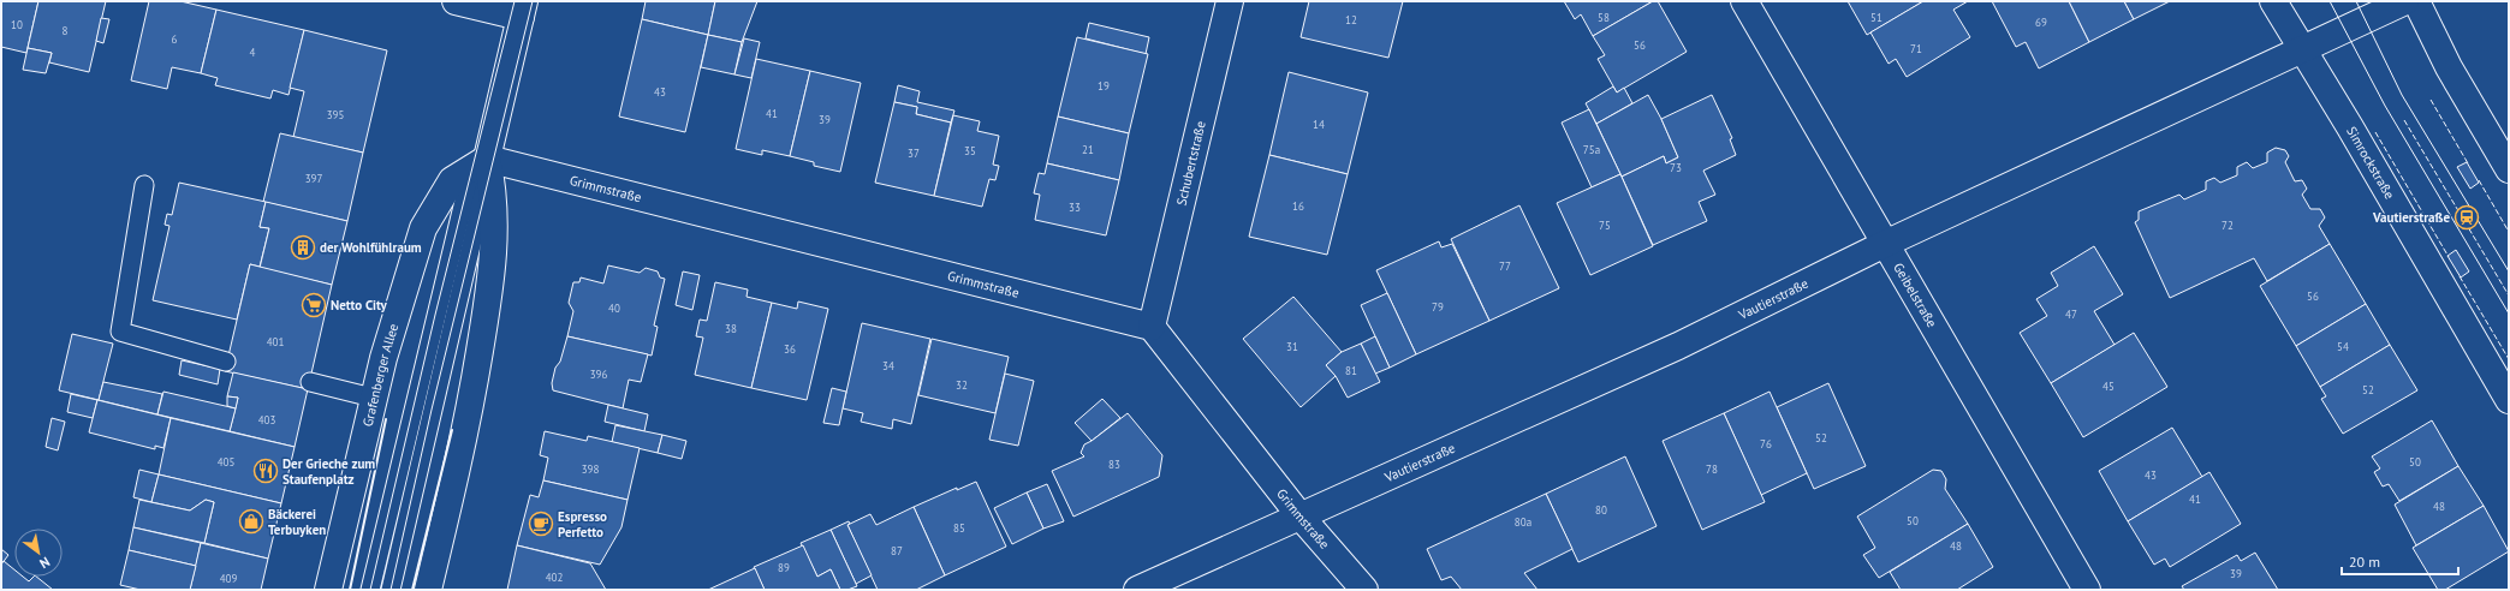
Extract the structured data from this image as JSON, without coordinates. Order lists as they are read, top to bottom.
{
  "streets": {
    "street": [
      "Schubertstraße",
      "Simrockstraße",
      "Grimmstraße",
      "Geibelstraße",
      "Vautierstraße",
      "Grafenberger Allee"
    ]
  },
  "crossings": [
    ["Schubertstraße", "Grimmstraße"],
    ["Simrockstraße", "Vautierstraße"],
    ["Grimmstraße", "Vautierstraße"],
    ["Grimmstraße", "Grafenberger Allee"],
    ["Geibelstraße", "Vautierstraße"]
  ],
  "places": {
    "station": ["Vautierstraße"],
    "building": ["der Wohlfühlraum"],
    "supermarket": ["Netto City"],
    "restaurant": ["Der Grieche zum Staufenplatz"],
    "shop": ["Bäckerei Terbuyken"],
    "cafe": ["Espresso Perfetto"]
  },
  "house_numbers": [
    "58",
    "51",
    "12",
    "69",
    "10",
    "8",
    "6",
    "56",
    "71",
    "4",
    "19",
    "43",
    "41",
    "395",
    "39",
    "14",
    "21",
    "75a",
    "35",
    "37",
    "73",
    "397",
    "16",
    "33",
    "75",
    "72",
    "77",
    "56",
    "79",
    "40",
    "47",
    "38",
    "401",
    "31",
    "54",
    "36",
    "34",
    "81",
    "396",
    "32",
    "45",
    "52",
    "403",
    "52",
    "76",
    "405",
    "50",
    "83",
    "398",
    "78",
    "43",
    "41",
    "48",
    "80",
    "50",
    "80a",
    "85",
    "48",
    "87",
    "89",
    "39",
    "402",
    "409"
  ],
  "scale_bar": "20 m",
  "north": "bottom right"
}
